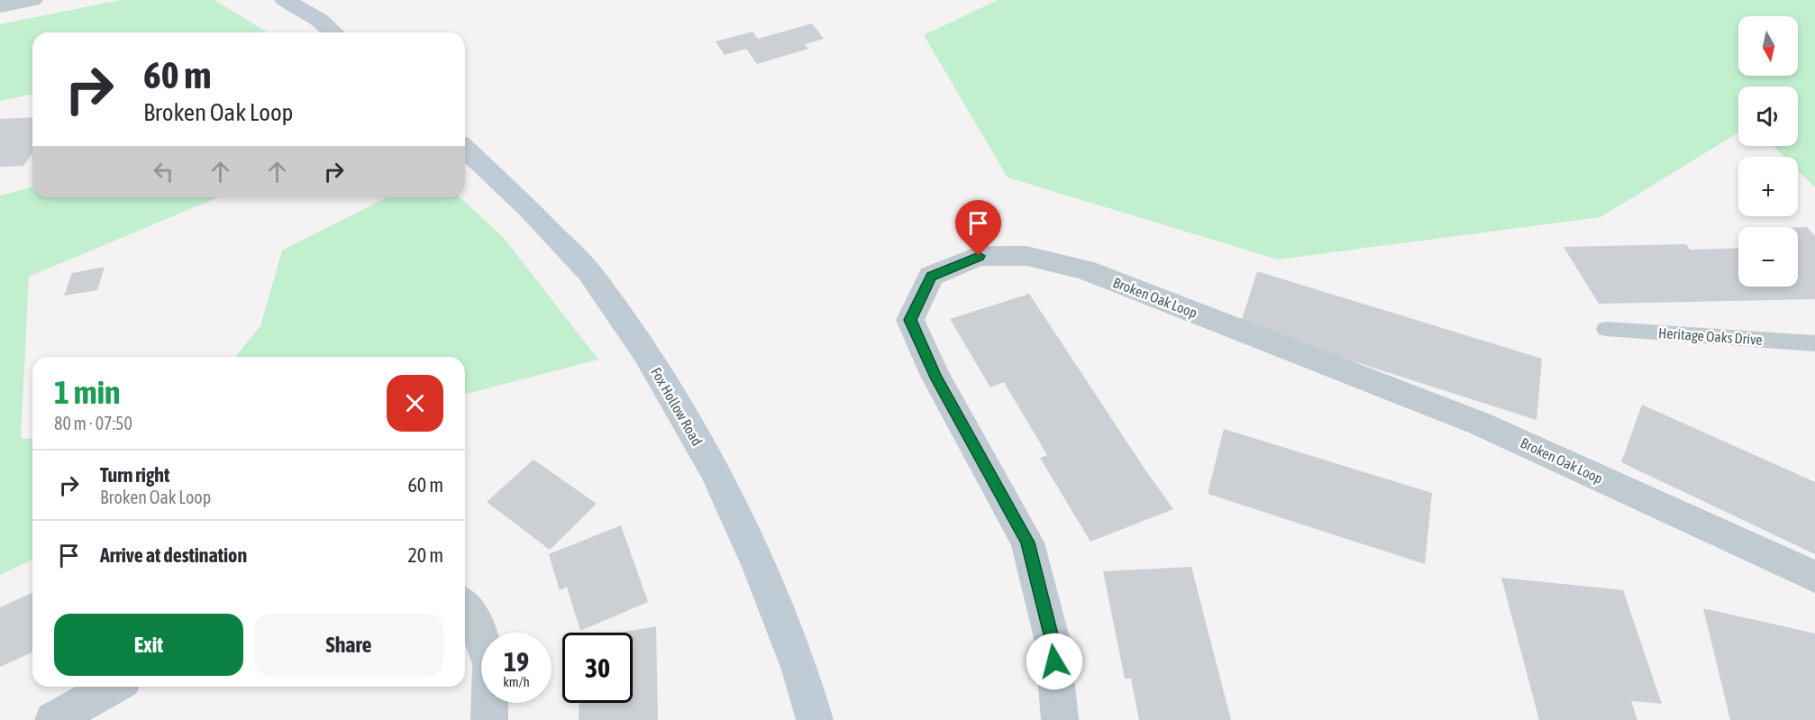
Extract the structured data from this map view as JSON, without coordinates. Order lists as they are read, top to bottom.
{
  "streets": {
    "main road": ["Fox Hollow Road"],
    "street": ["Broken Oak Loop"],
    "lane": ["Heritage Oaks Drive"]
  },
  "north": "bottom",
  "page": {
    "map_buttons": ["+", "−"],
    "turn": ["60 m", "Broken Oak Loop"],
    "heading": ["1 min", "80 m · 07:50"],
    "list": [
      {
        "name": "Turn right",
        "note": "Broken Oak Loop",
        "value": "60 m"
      },
      {
        "name": "Arrive at destination",
        "value": "20 m"
      }
    ],
    "buttons": ["Exit", "Share"],
    "speed": "19 km/h",
    "limit": "30"
  }
}
